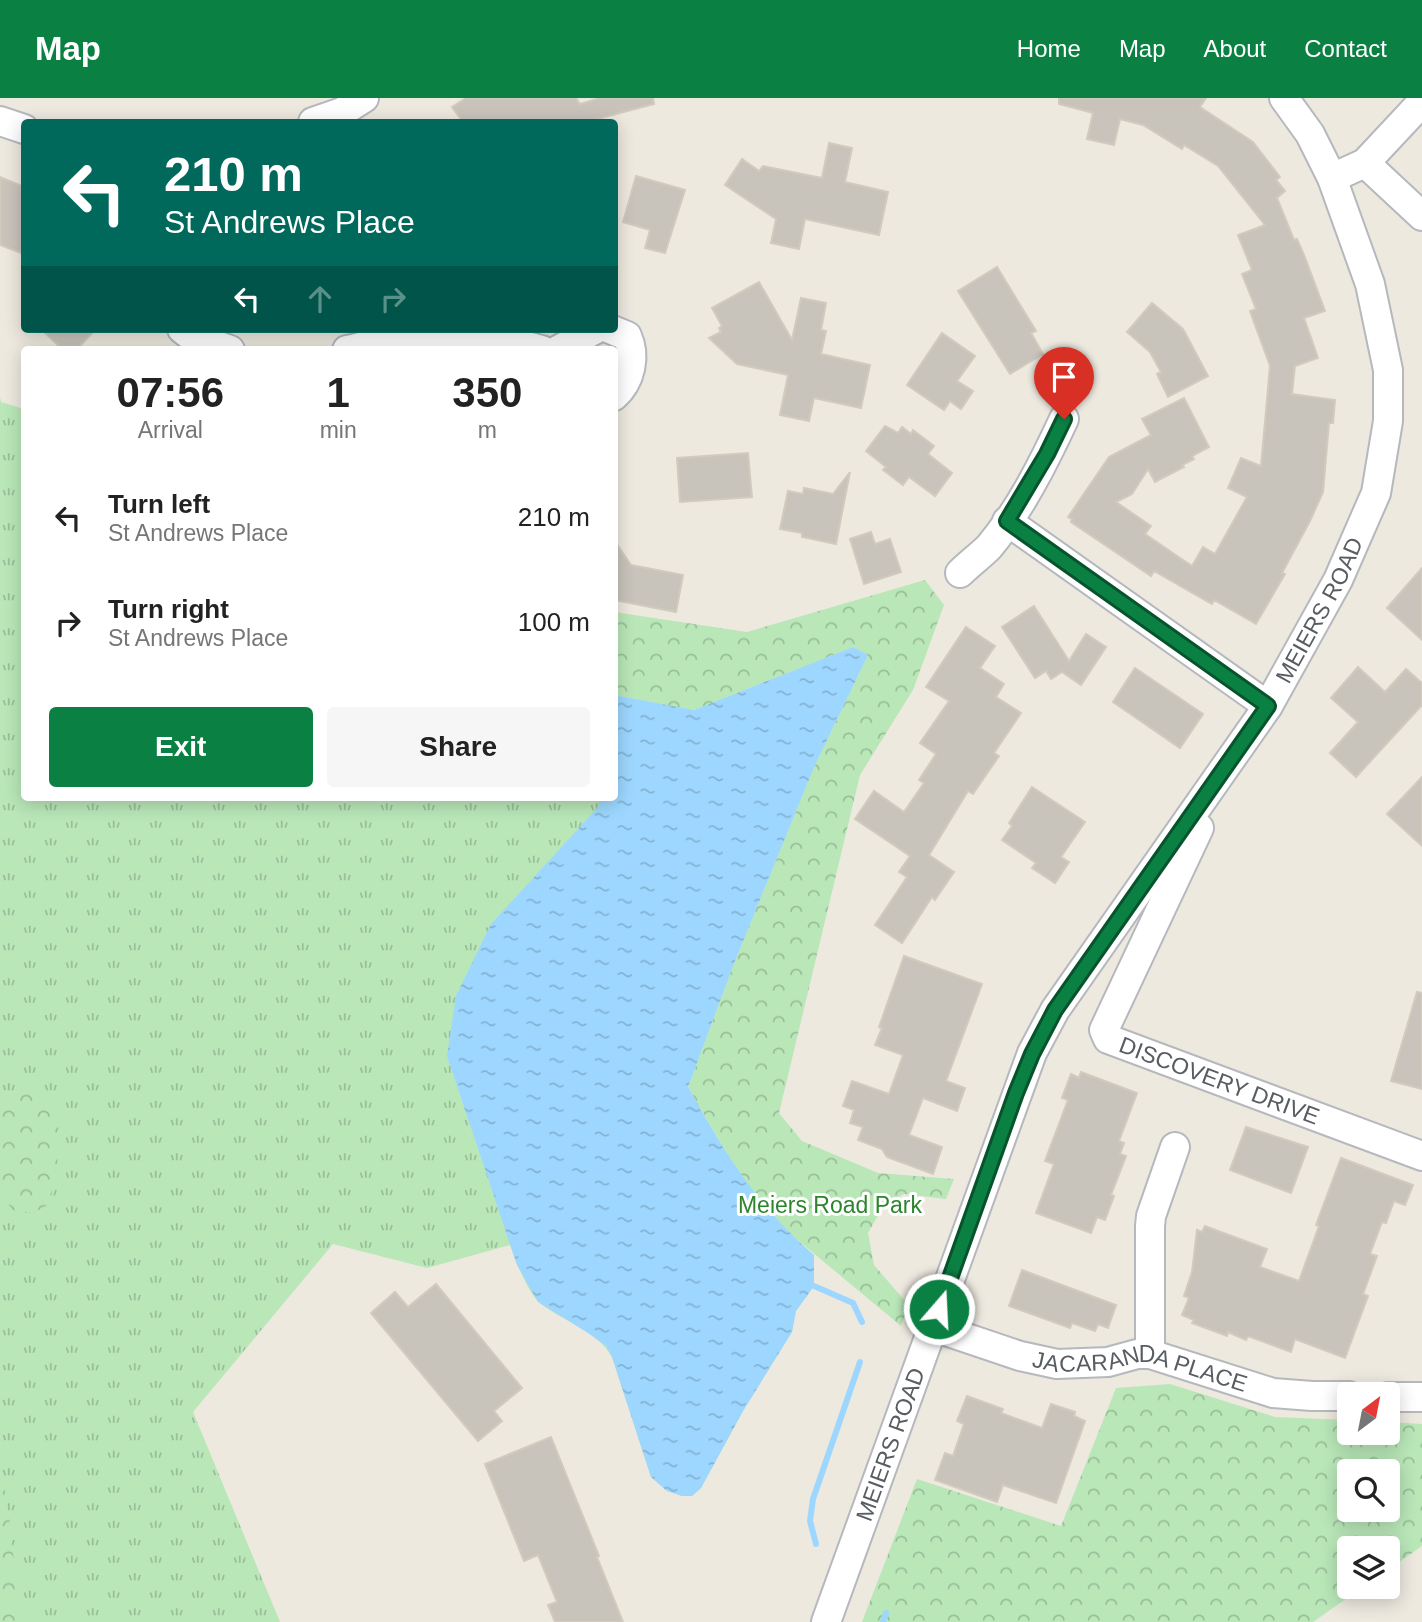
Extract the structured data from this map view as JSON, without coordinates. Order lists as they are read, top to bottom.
{
  "streets": {
    "street": ["MEIERS ROAD", "DISCOVERY DRIVE", "JACARANDA PLACE"]
  },
  "crossings": [
    ["MEIERS ROAD", "DISCOVERY DRIVE"],
    ["MEIERS ROAD", "JACARANDA PLACE"]
  ],
  "parks": ["Meiers Road Park"],
  "north": "top right",
  "page": {
    "header": "Map",
    "nav": [
      "Home",
      "Map",
      "About",
      "Contact"
    ],
    "turn": ["210 m", "St Andrews Place"],
    "eta": [
      "07:56",
      "Arrival",
      "1",
      "min",
      "350",
      "m"
    ],
    "list": [
      {
        "name": "Turn left",
        "note": "St Andrews Place",
        "value": "210 m"
      },
      {
        "name": "Turn right",
        "note": "St Andrews Place",
        "value": "100 m"
      }
    ],
    "buttons": ["Exit", "Share"]
  }
}
